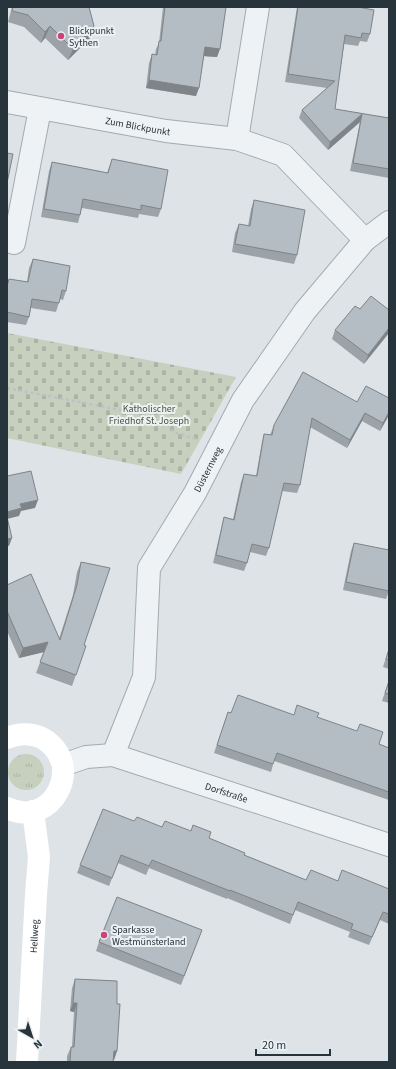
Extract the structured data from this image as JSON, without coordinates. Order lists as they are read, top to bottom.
{
  "streets": {
    "street": [
      "Zum Blickpunkt",
      "Düsternweg",
      "Dorfstraße",
      "Hellweg"
    ]
  },
  "crossings": [
    ["Zum Blickpunkt", "Düsternweg"],
    ["Düsternweg", "Dorfstraße"]
  ],
  "parks": ["Katholischer Friedhof St. Joseph"],
  "places": ["Blickpunkt Sythen", "Sparkasse Westmünsterland"],
  "scale_bar": "20 m",
  "north": "bottom right"
}
